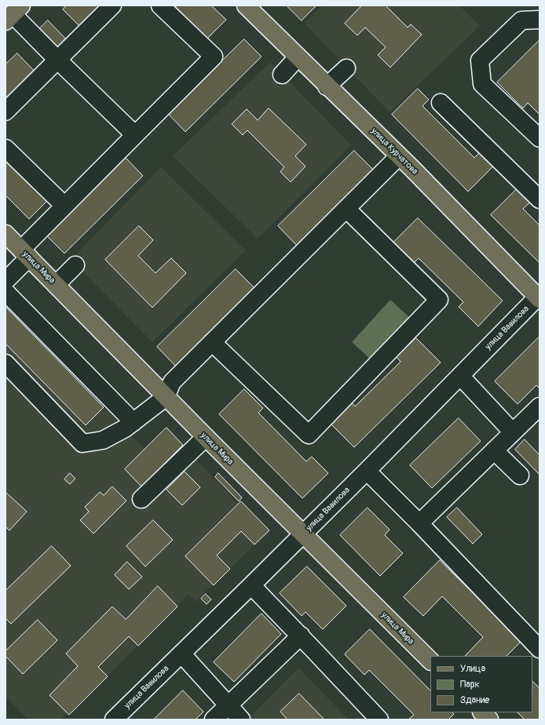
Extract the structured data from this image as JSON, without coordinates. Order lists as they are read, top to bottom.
{
  "streets": {
    "main road": ["улица Курчатова", "улица Мира"],
    "street": ["улица Вавилова"]
  },
  "crossings": [
    ["улица Курчатова", "улица Вавилова"],
    ["улица Мира", "улица Вавилова"]
  ],
  "legend": ["Улица", "Парк", "Здание"]
}
